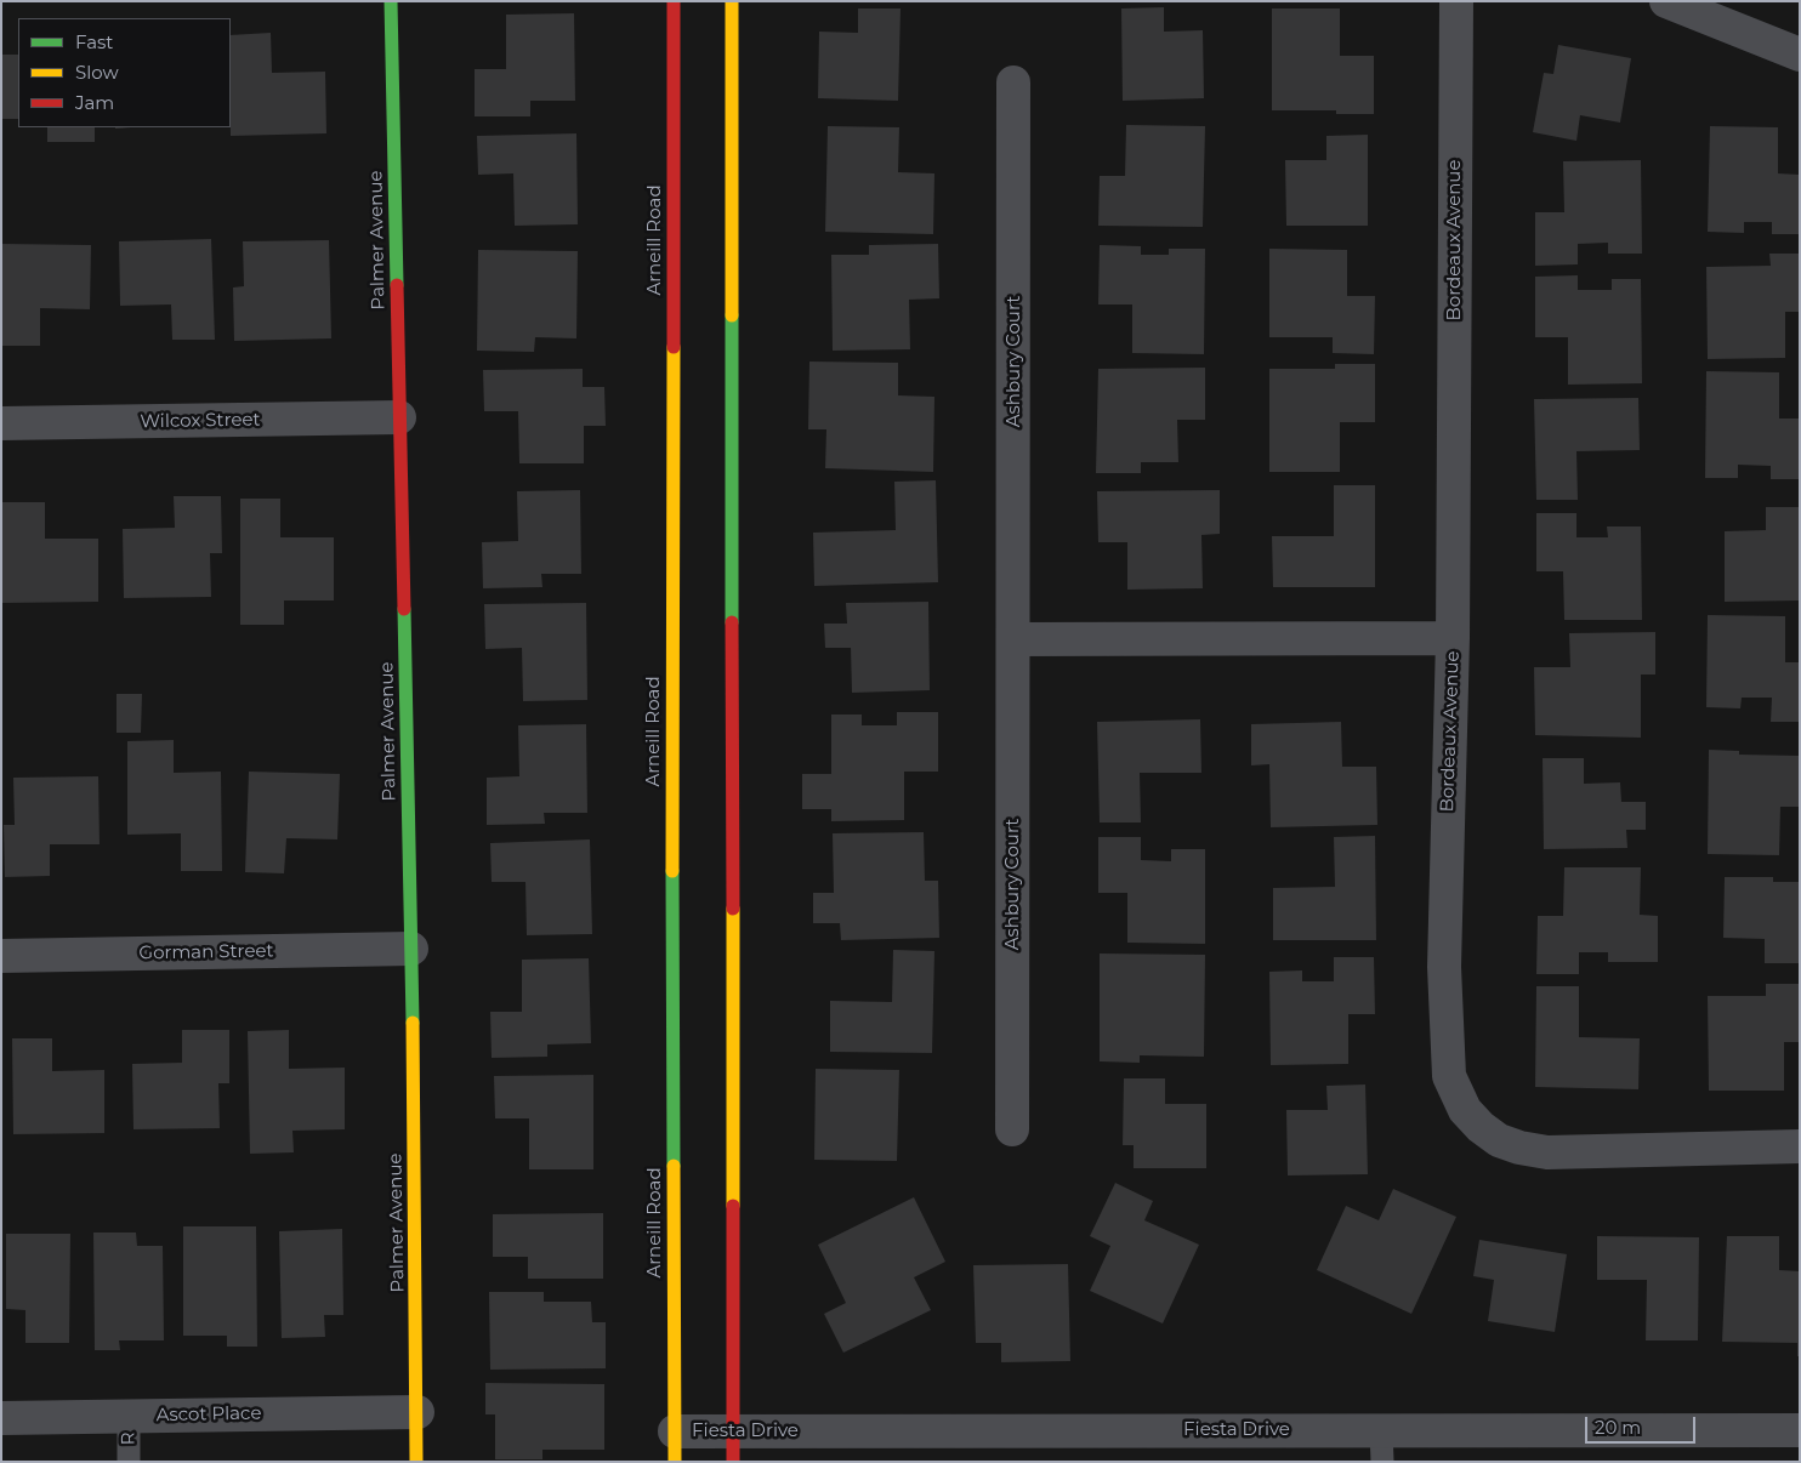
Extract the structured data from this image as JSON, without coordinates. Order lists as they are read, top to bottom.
{
  "streets": {
    "main road": ["Palmer Avenue", "Arneill Road"],
    "street": [
      "Bordeaux Avenue",
      "Ashbury Court",
      "Wilcox Street",
      "Gorman Street",
      "Ascot Place",
      "Fiesta Drive"
    ],
    "lane": ["R"]
  },
  "crossings": [
    ["Palmer Avenue", "Wilcox Street"],
    ["Palmer Avenue", "Gorman Street"],
    ["Palmer Avenue", "Ascot Place"],
    ["Arneill Road", "Fiesta Drive"],
    ["Ascot Place", "R"]
  ],
  "legend": ["Fast", "Slow", "Jam"],
  "scale_bar": "20 m"
}
